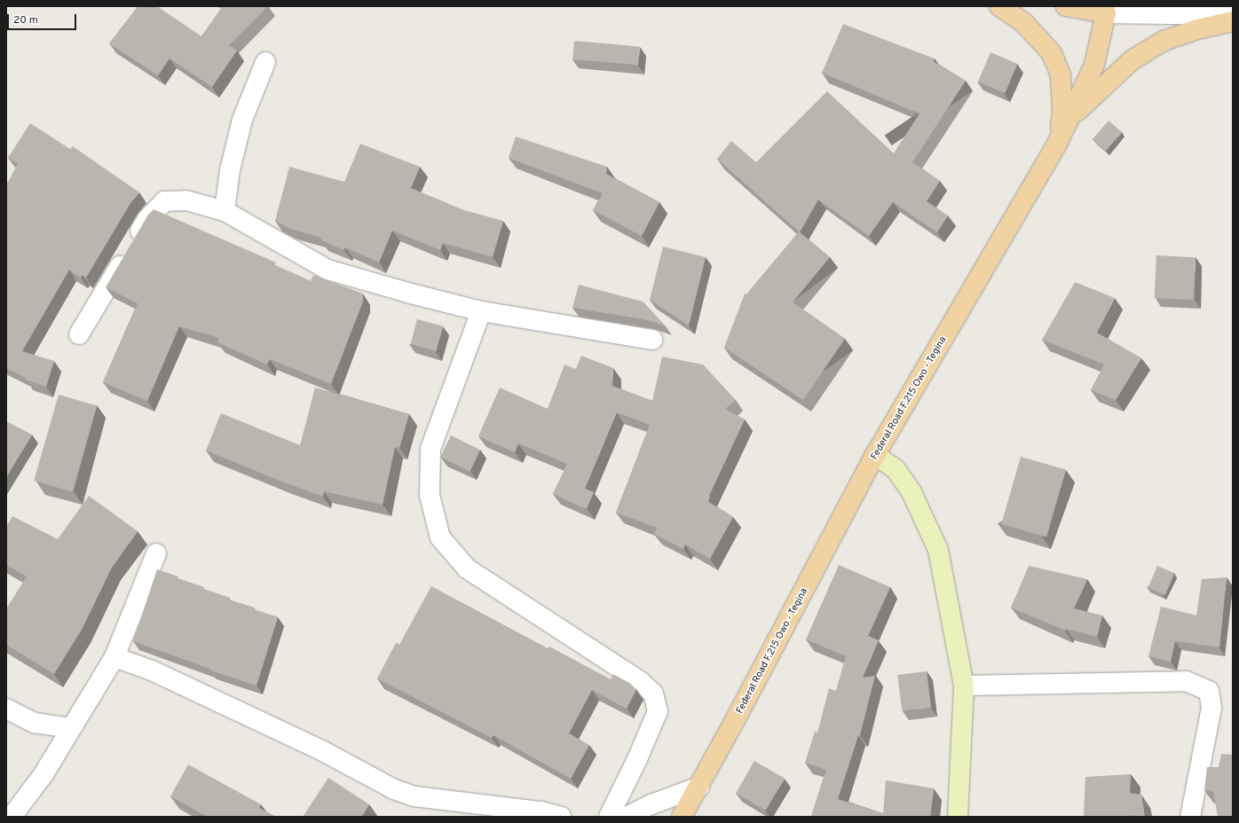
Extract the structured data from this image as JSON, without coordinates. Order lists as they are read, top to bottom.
{
  "streets": {
    "main road": ["Federal Road F.215 Owo - Tegina"]
  },
  "scale_bar": "20 m"
}
